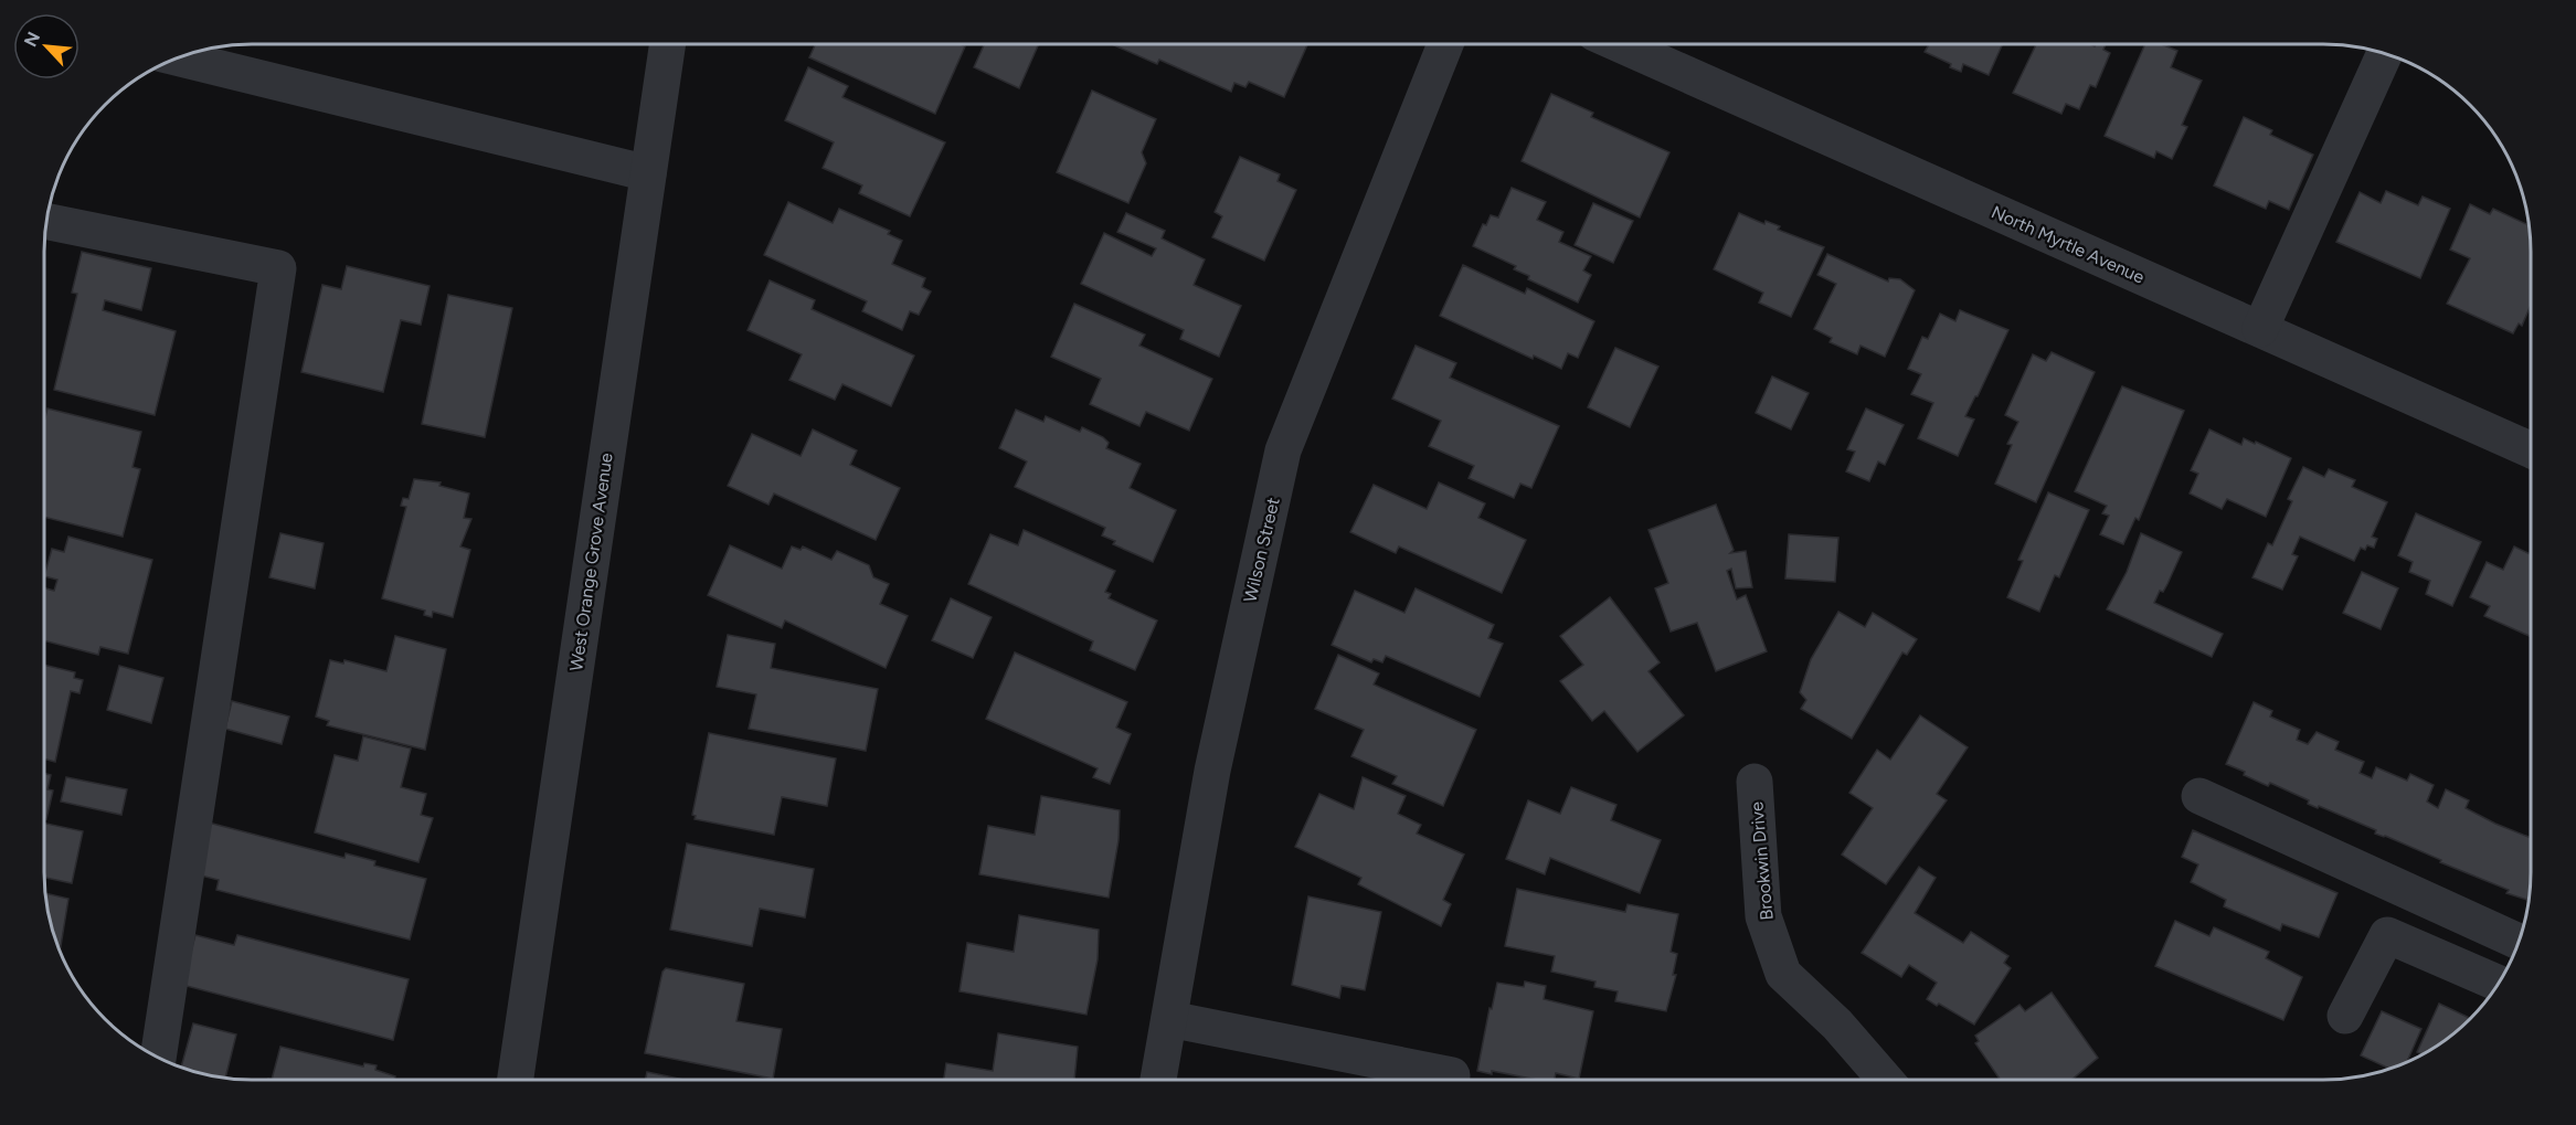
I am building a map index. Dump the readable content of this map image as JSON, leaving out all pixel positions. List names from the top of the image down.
{
  "streets": {
    "street": [
      "North Myrtle Avenue",
      "Wilson Street",
      "West Orange Grove Avenue",
      "Brookwin Drive"
    ]
  },
  "north": "top left"
}
